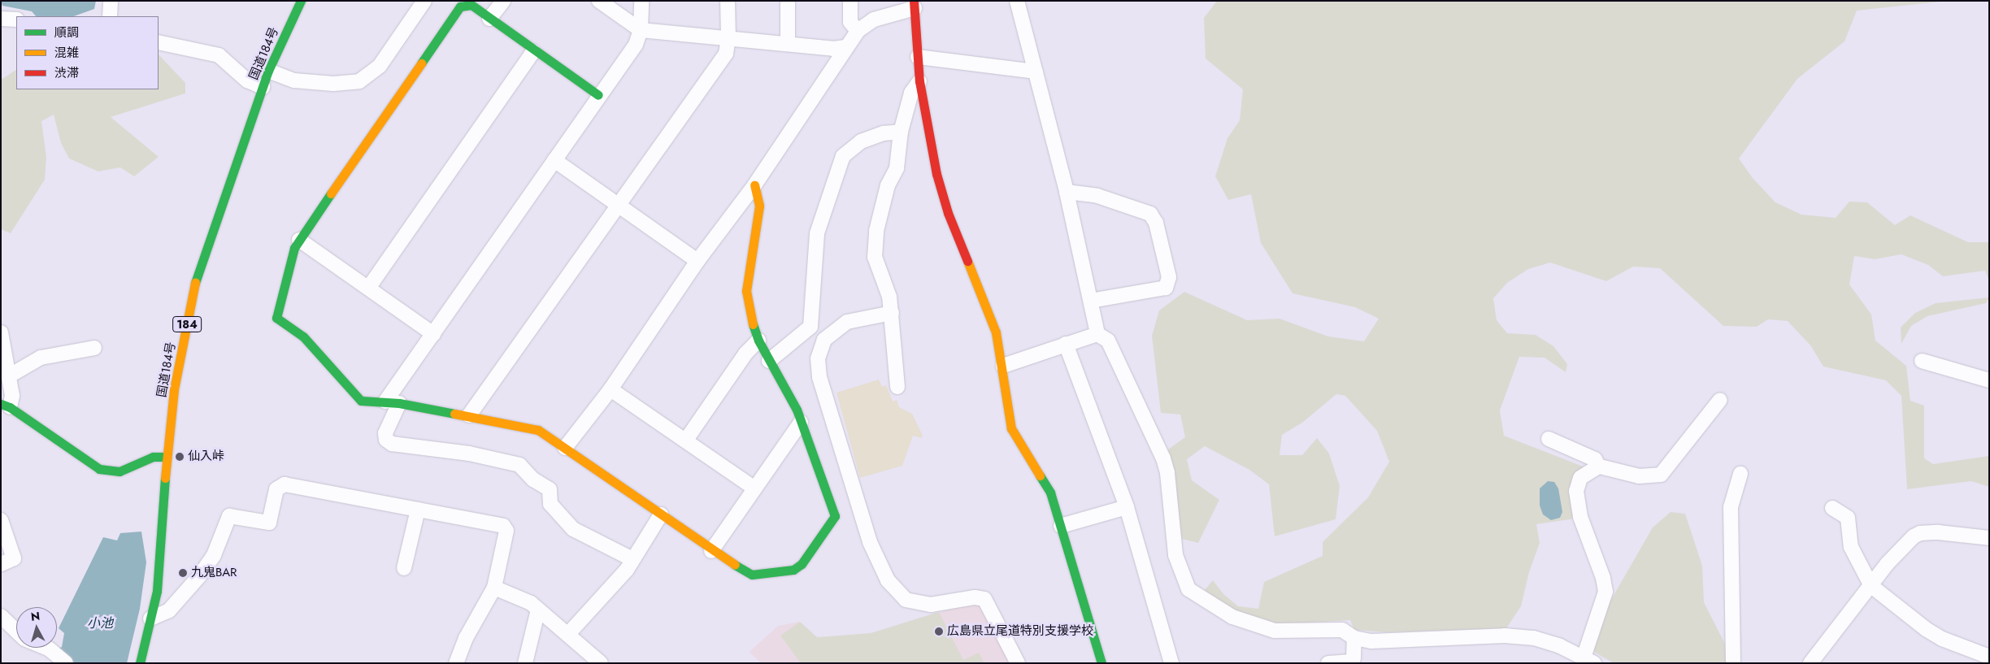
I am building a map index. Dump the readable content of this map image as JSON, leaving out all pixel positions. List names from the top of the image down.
{
  "streets": {
    "main road": ["国道184号", "184"]
  },
  "water": ["小池"],
  "places": ["仙入峠", "九鬼BAR", "広島県立尾道特別支援学校"],
  "legend": ["順調", "混雑", "渋滞"],
  "north": "top"
}
